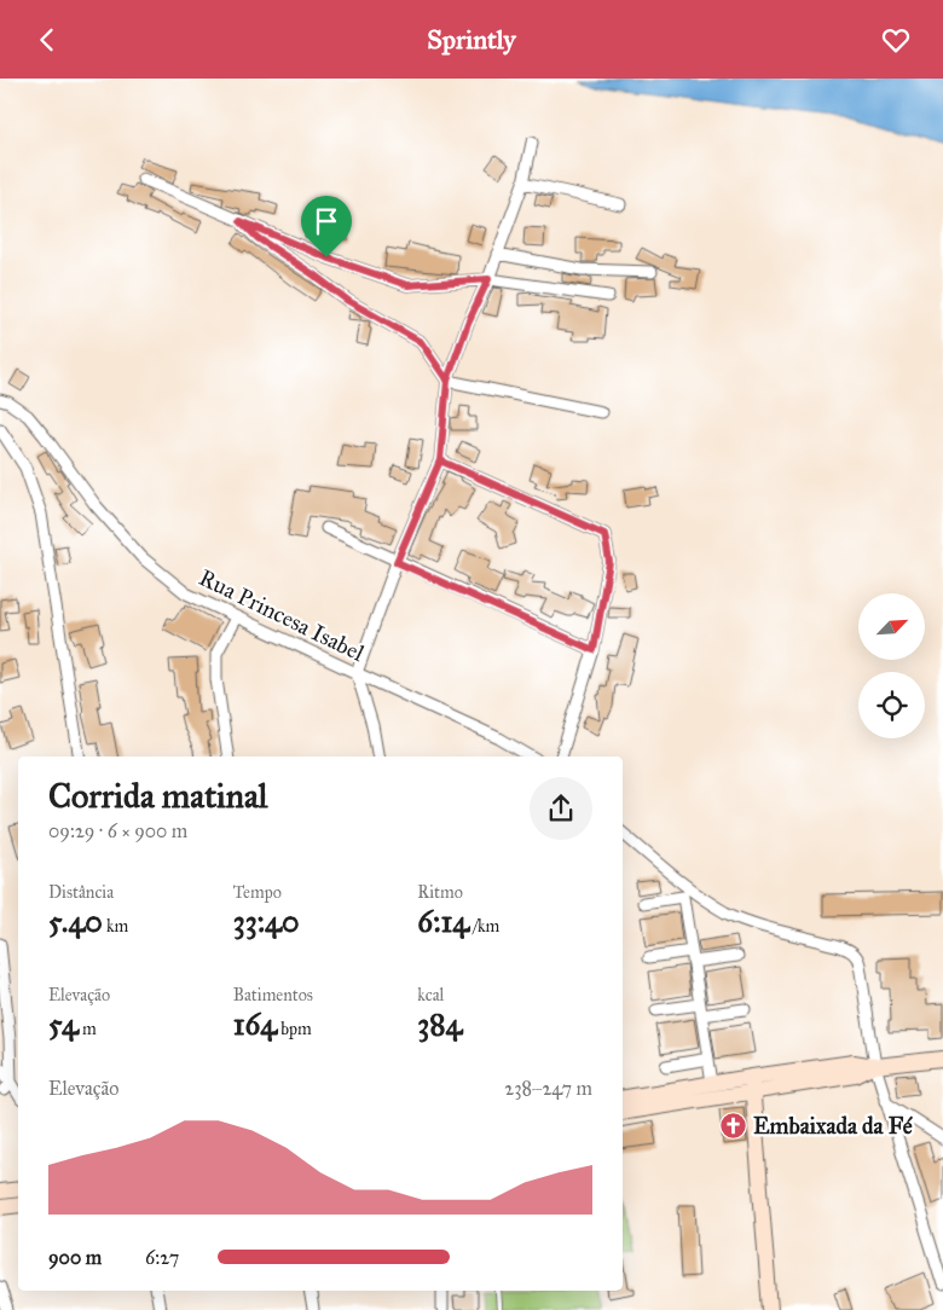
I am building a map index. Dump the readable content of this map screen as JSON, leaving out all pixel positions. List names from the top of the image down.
{
  "streets": {
    "street": ["Rua Princesa Isabel"]
  },
  "places": {
    "church": ["Embaixada da Fé"]
  },
  "north": "top right",
  "page": {
    "header": "Sprintly",
    "heading": ["Corrida matinal", "09:29 · 6 × 900 m"],
    "stats": [
      ["Distância", "5.40 km"],
      ["Tempo", "33:40"],
      ["Ritmo", "6:14 /km"],
      ["Elevação", "54 m"],
      ["Batimentos", "164 bpm"],
      ["kcal", "384"]
    ],
    "chart": ["Elevação", "238–247 m"],
    "list": [
      {
        "name": "900 m",
        "note": "6:27"
      }
    ]
  }
}
